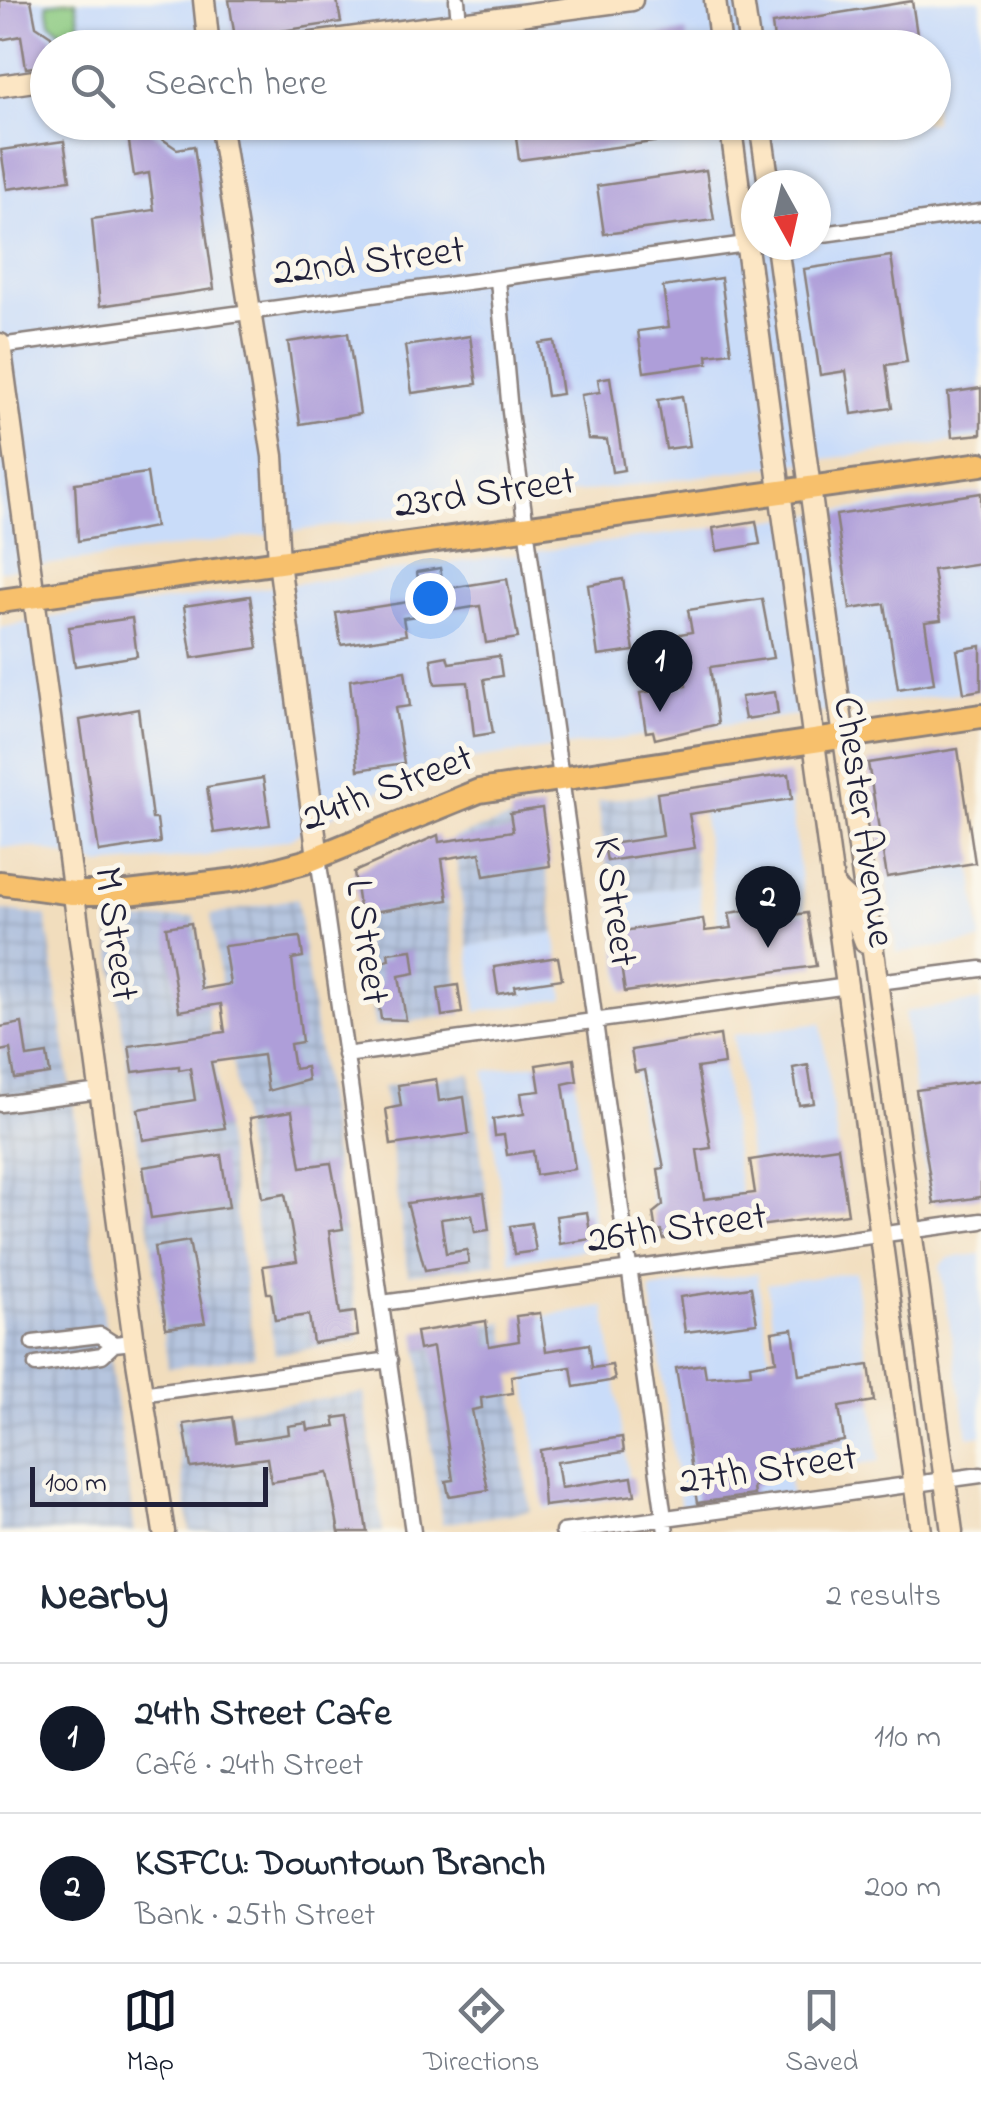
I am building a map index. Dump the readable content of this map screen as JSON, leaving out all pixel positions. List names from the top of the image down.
{
  "streets": {
    "main road": [
      "23rd Street",
      "24th Street",
      "Chester Avenue",
      "M Street",
      "L Street"
    ],
    "street": [
      "22nd Street",
      "K Street",
      "26th Street",
      "27th Street"
    ]
  },
  "crossings": [
    ["22nd Street", "K Street"],
    ["22nd Street", "M Street"],
    ["22nd Street", "L Street"],
    ["23rd Street", "Chester Avenue"],
    ["23rd Street", "K Street"],
    ["23rd Street", "M Street"],
    ["23rd Street", "L Street"],
    ["24th Street", "Chester Avenue"],
    ["24th Street", "K Street"],
    ["24th Street", "M Street"],
    ["24th Street", "L Street"],
    ["Chester Avenue", "26th Street"],
    ["Chester Avenue", "27th Street"],
    ["K Street", "26th Street"],
    ["K Street", "27th Street"],
    ["L Street", "26th Street"]
  ],
  "scale_bar": "100 m",
  "north": "bottom",
  "page": {
    "search": "Search here",
    "pins": ["1", "2"],
    "scale": "100 m",
    "heading": ["Nearby", "2 results"],
    "list": [
      {
        "mark": "1",
        "name": "24th Street Cafe",
        "note": "Café · 24th Street",
        "value": "110 m"
      },
      {
        "mark": "2",
        "name": "KSFCU: Downtown Branch",
        "note": "Bank · 25th Street",
        "value": "200 m"
      }
    ],
    "nav": ["Map", "Directions", "Saved"]
  }
}
